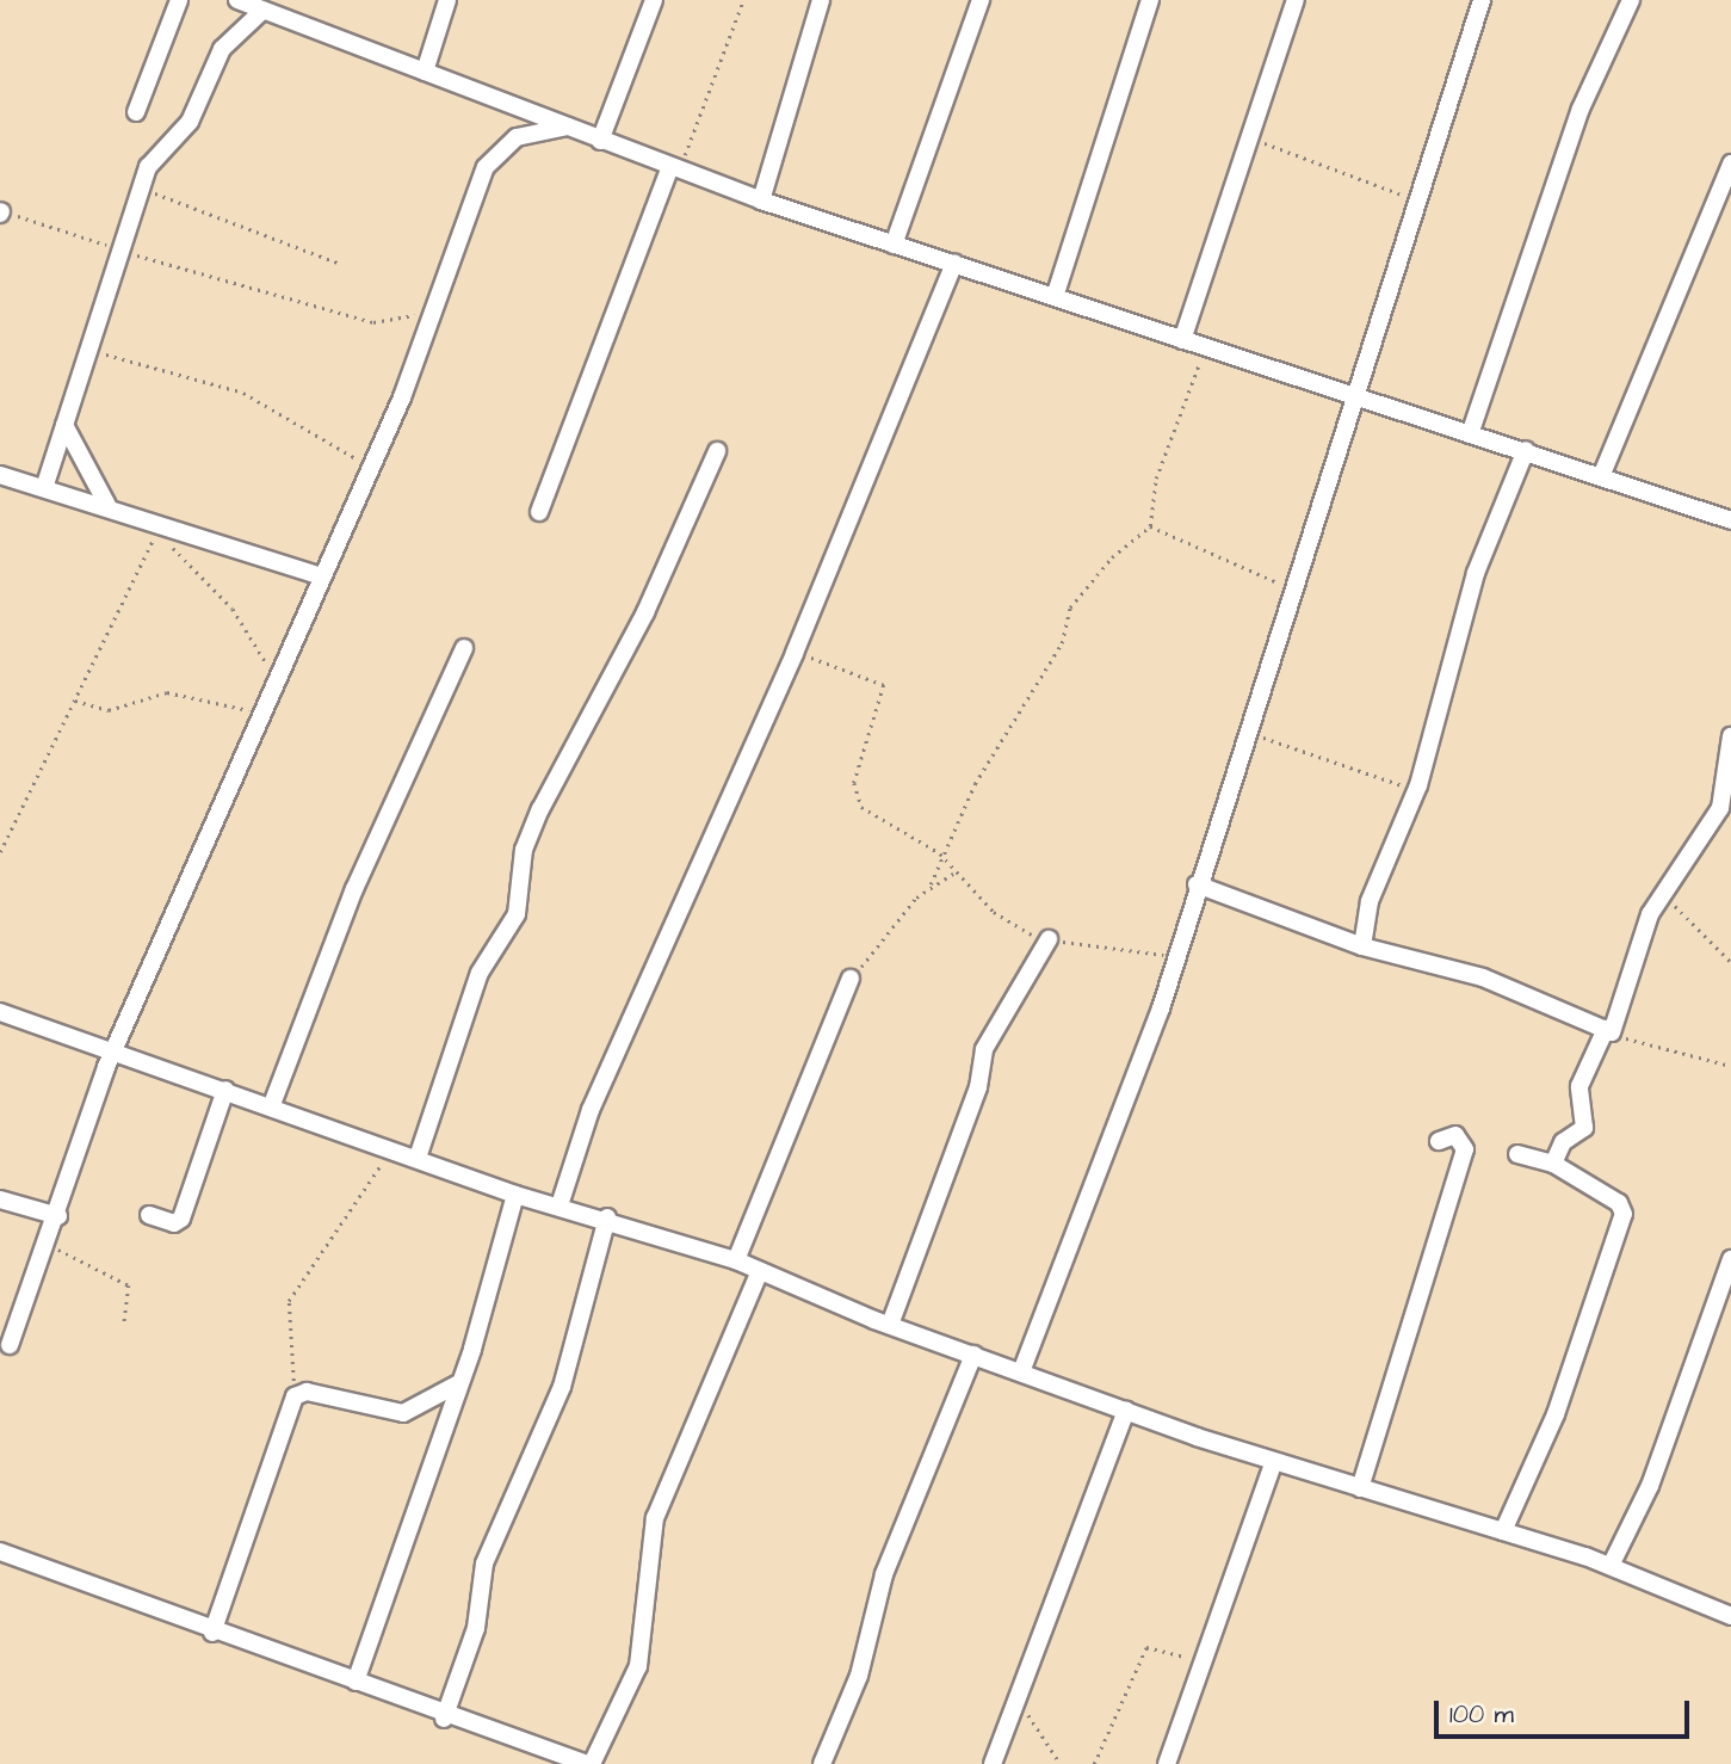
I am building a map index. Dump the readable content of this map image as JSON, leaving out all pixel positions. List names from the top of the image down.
{
  "scale_bar": "100 m"
}
